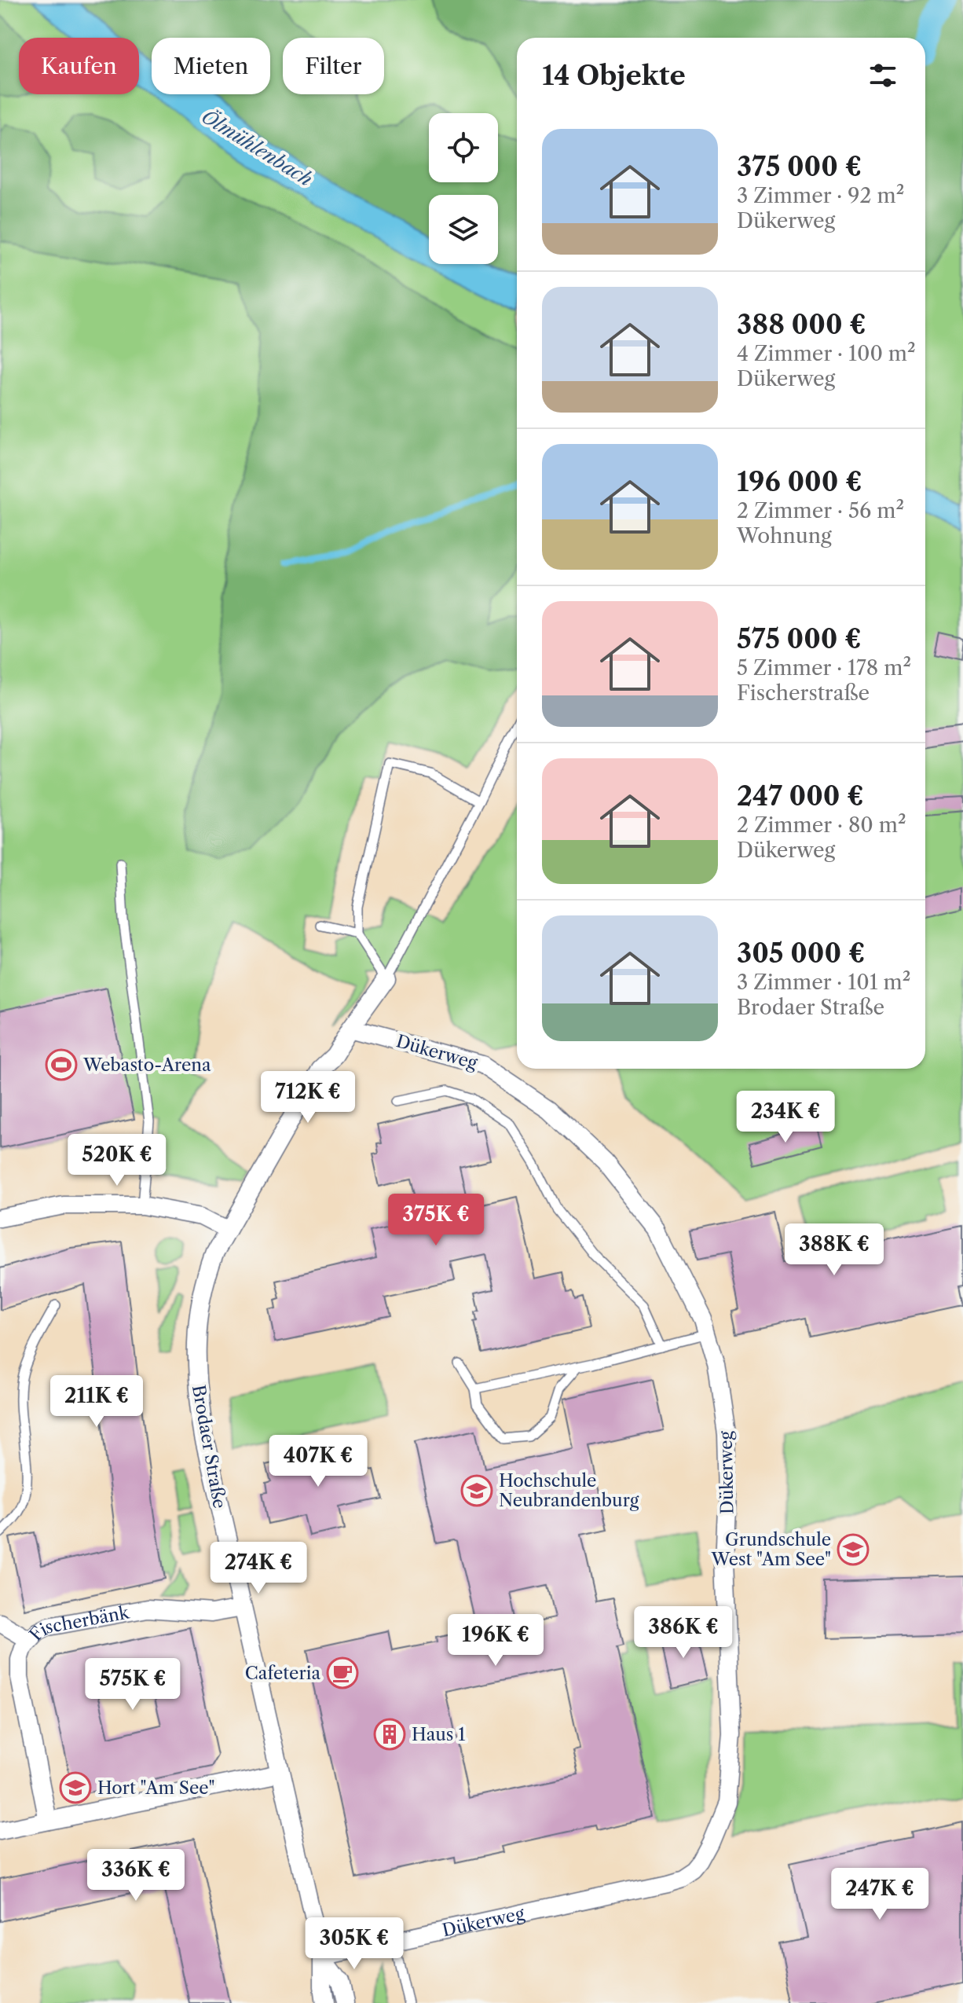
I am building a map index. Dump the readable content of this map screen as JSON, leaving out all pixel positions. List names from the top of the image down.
{
  "streets": {
    "street": ["Dükerweg", "Brodaer Straße", "Fischerbänk"]
  },
  "crossings": [
    ["Dükerweg", "Brodaer Straße"],
    ["Brodaer Straße", "Fischerbänk"]
  ],
  "water": ["Ölmühlenbach"],
  "places": {
    "sports": ["Webasto-Arena"],
    "school or university": ["Hochschule Neubrandenburg", "Grundschule West \"Am See\"", "Hort \"Am See\""],
    "cafe": ["Cafeteria"],
    "building": ["Haus 1"]
  },
  "page": {
    "chip": ["Kaufen", "Mieten", "Filter"],
    "heading": "14 Objekte",
    "list": [
      {
        "name": "375 000 €",
        "note": "3 Zimmer · 92 m² · Dükerweg"
      },
      {
        "name": "388 000 €",
        "note": "4 Zimmer · 100 m² · Dükerweg"
      },
      {
        "name": "196 000 €",
        "note": "2 Zimmer · 56 m² · Wohnung"
      },
      {
        "name": "575 000 €",
        "note": "5 Zimmer · 178 m² · Fischerstraße"
      },
      {
        "name": "247 000 €",
        "note": "2 Zimmer · 80 m² · Dükerweg"
      },
      {
        "name": "305 000 €",
        "note": "3 Zimmer · 101 m² · Brodaer Straße"
      }
    ],
    "price": [
      "712K €",
      "234K €",
      "520K €",
      "375K €",
      "388K €",
      "211K €",
      "407K €",
      "274K €",
      "386K €",
      "196K €",
      "575K €",
      "336K €",
      "247K €",
      "305K €"
    ]
  }
}
